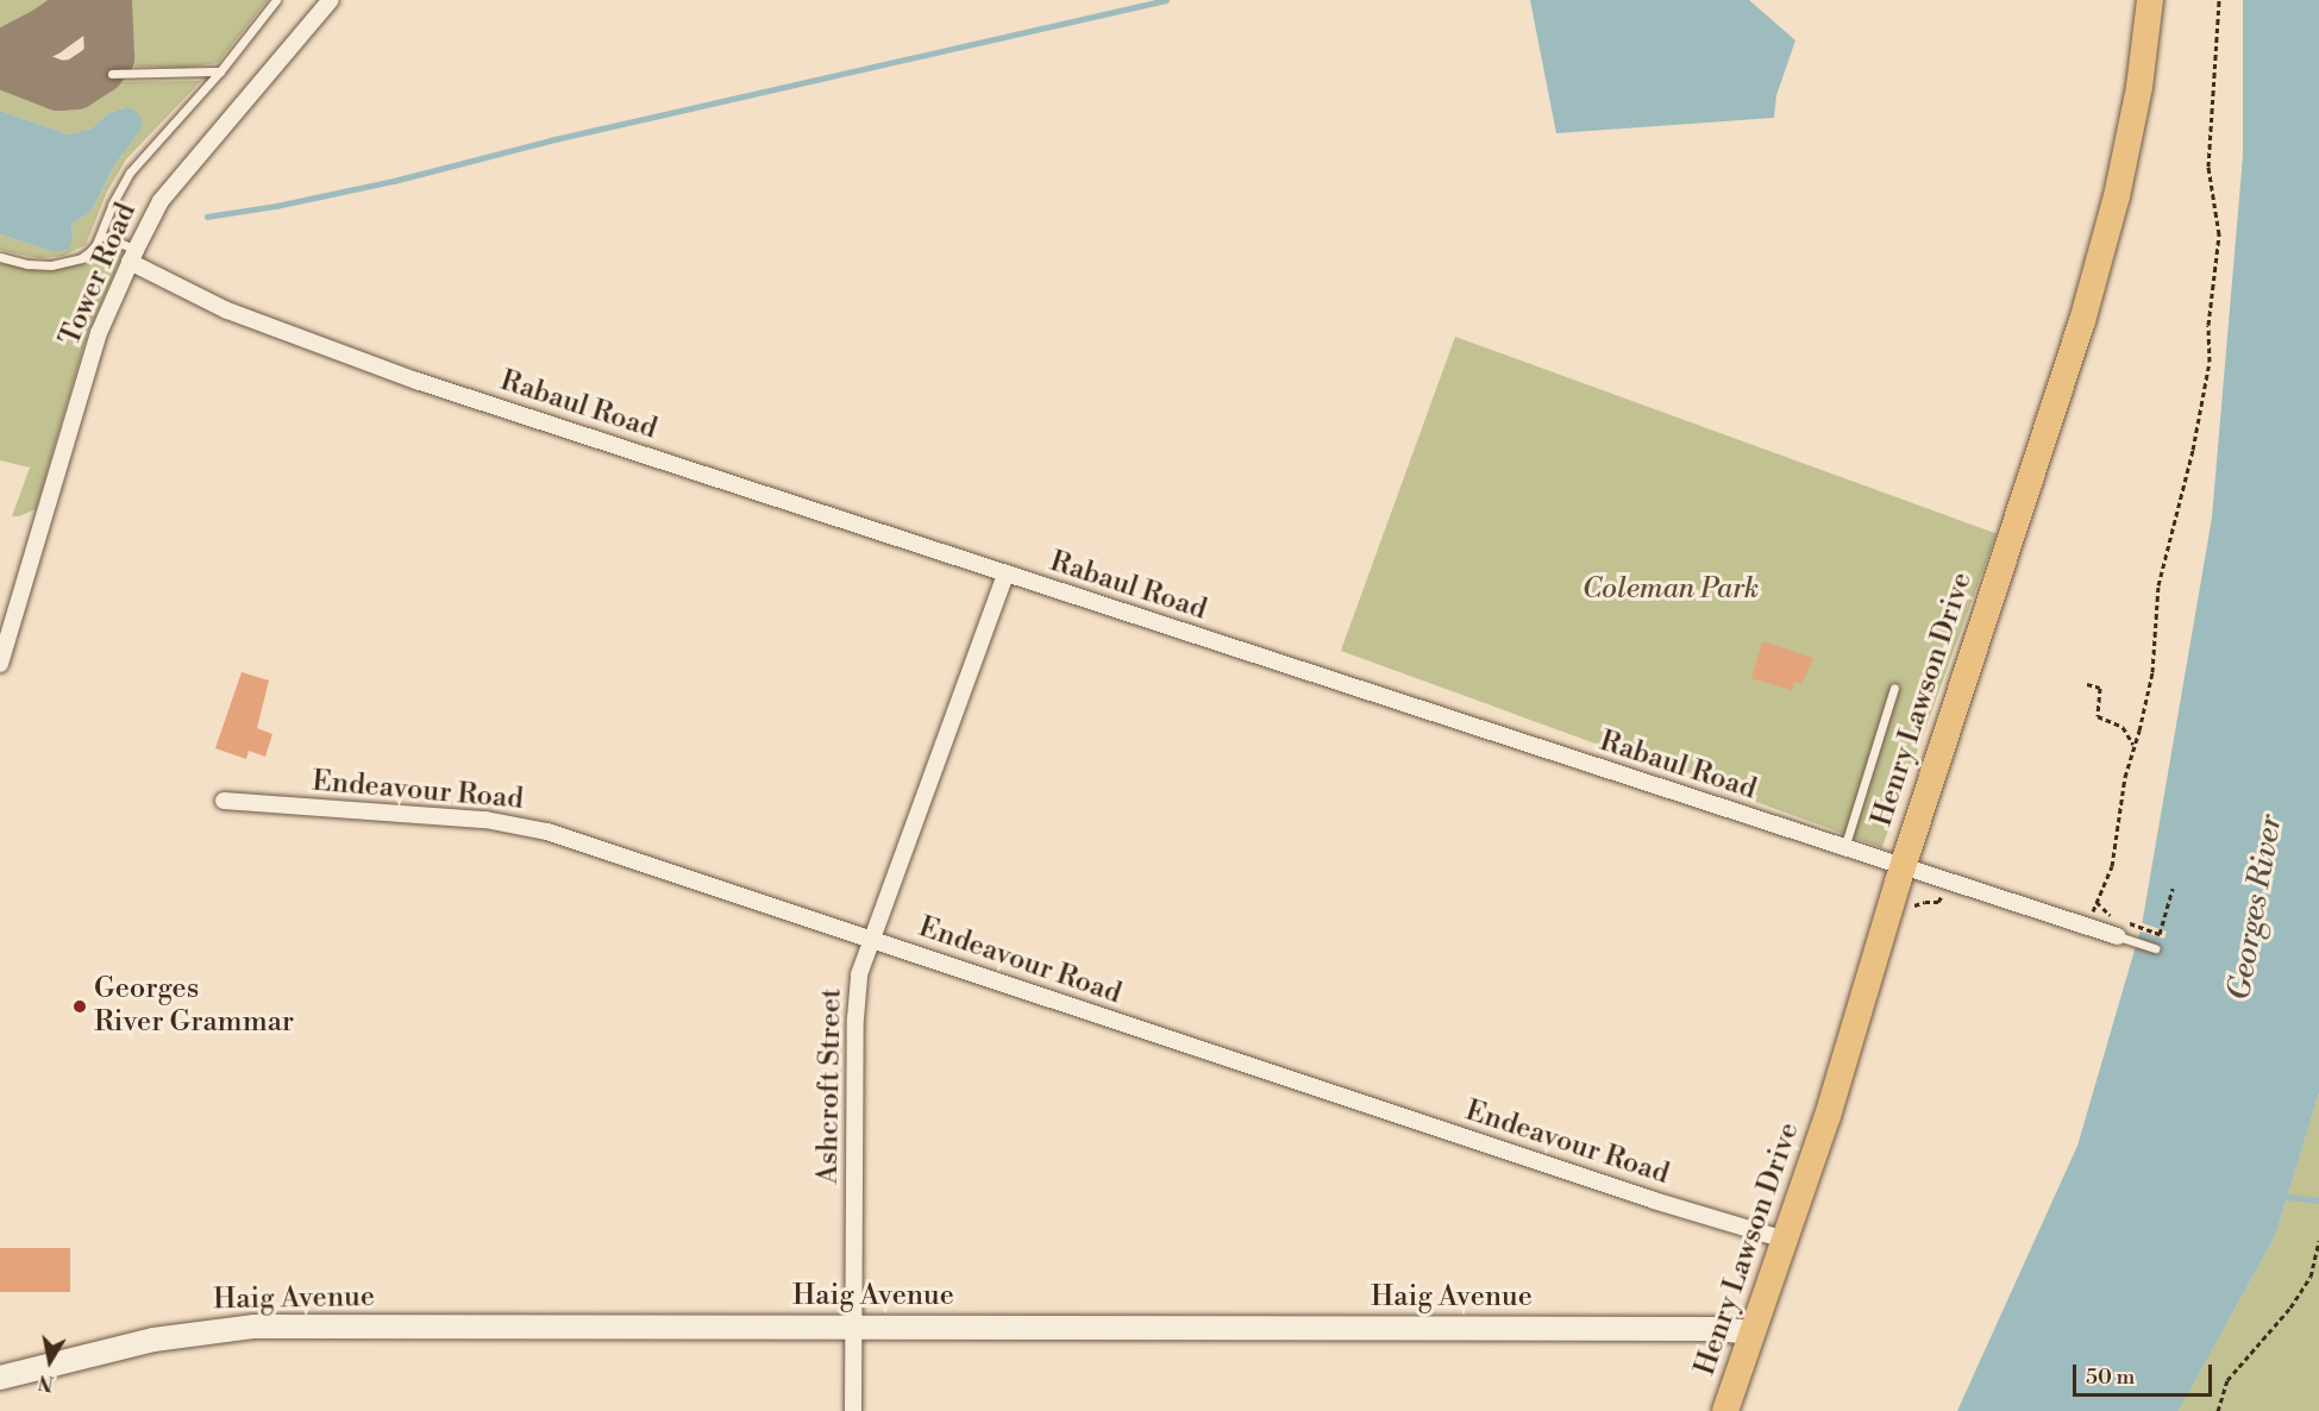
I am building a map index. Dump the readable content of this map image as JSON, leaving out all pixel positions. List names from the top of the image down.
{
  "streets": {
    "main road": ["Henry Lawson Drive", "Haig Avenue"],
    "street": [
      "Tower Road",
      "Rabaul Road",
      "Endeavour Road",
      "Ashcroft Street"
    ]
  },
  "crossings": [
    ["Tower Road", "Rabaul Road"],
    ["Rabaul Road", "Henry Lawson Drive"],
    ["Rabaul Road", "Ashcroft Street"],
    ["Henry Lawson Drive", "Endeavour Road"],
    ["Henry Lawson Drive", "Haig Avenue"],
    ["Endeavour Road", "Ashcroft Street"],
    ["Ashcroft Street", "Haig Avenue"]
  ],
  "water": ["Georges River"],
  "parks": ["Coleman Park"],
  "places": ["Georges River Grammar"],
  "scale_bar": "50 m",
  "north": "bottom"
}
